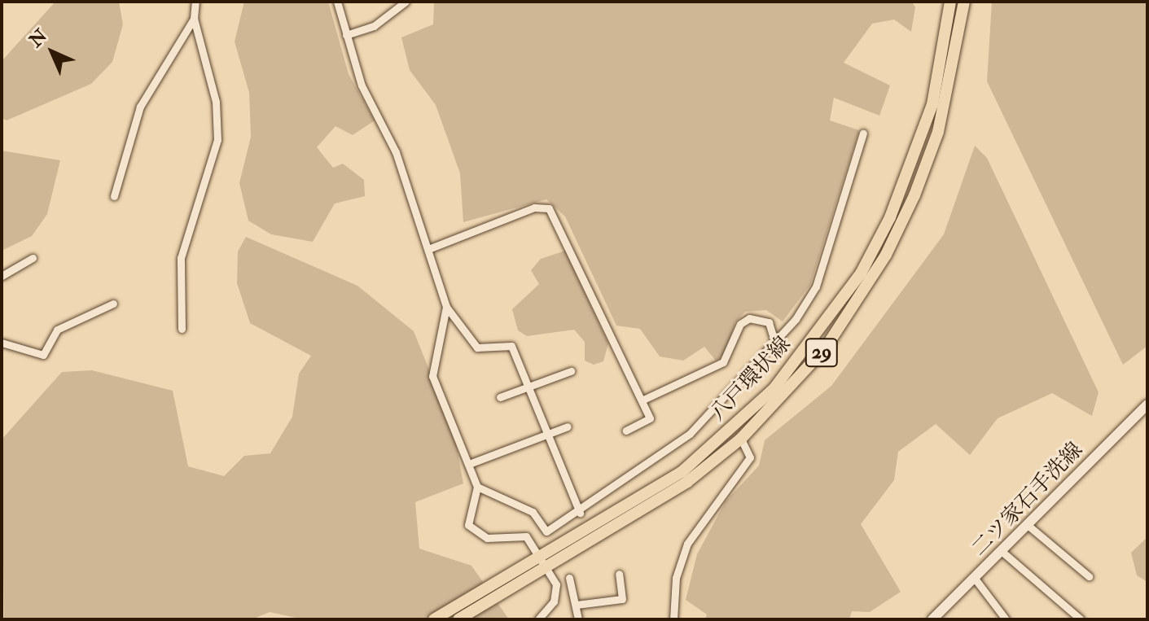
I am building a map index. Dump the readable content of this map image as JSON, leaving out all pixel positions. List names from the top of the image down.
{
  "streets": {
    "main road": ["29", "八戸環状線"],
    "street": ["二ツ家石手洗線"]
  },
  "north": "top left"
}
